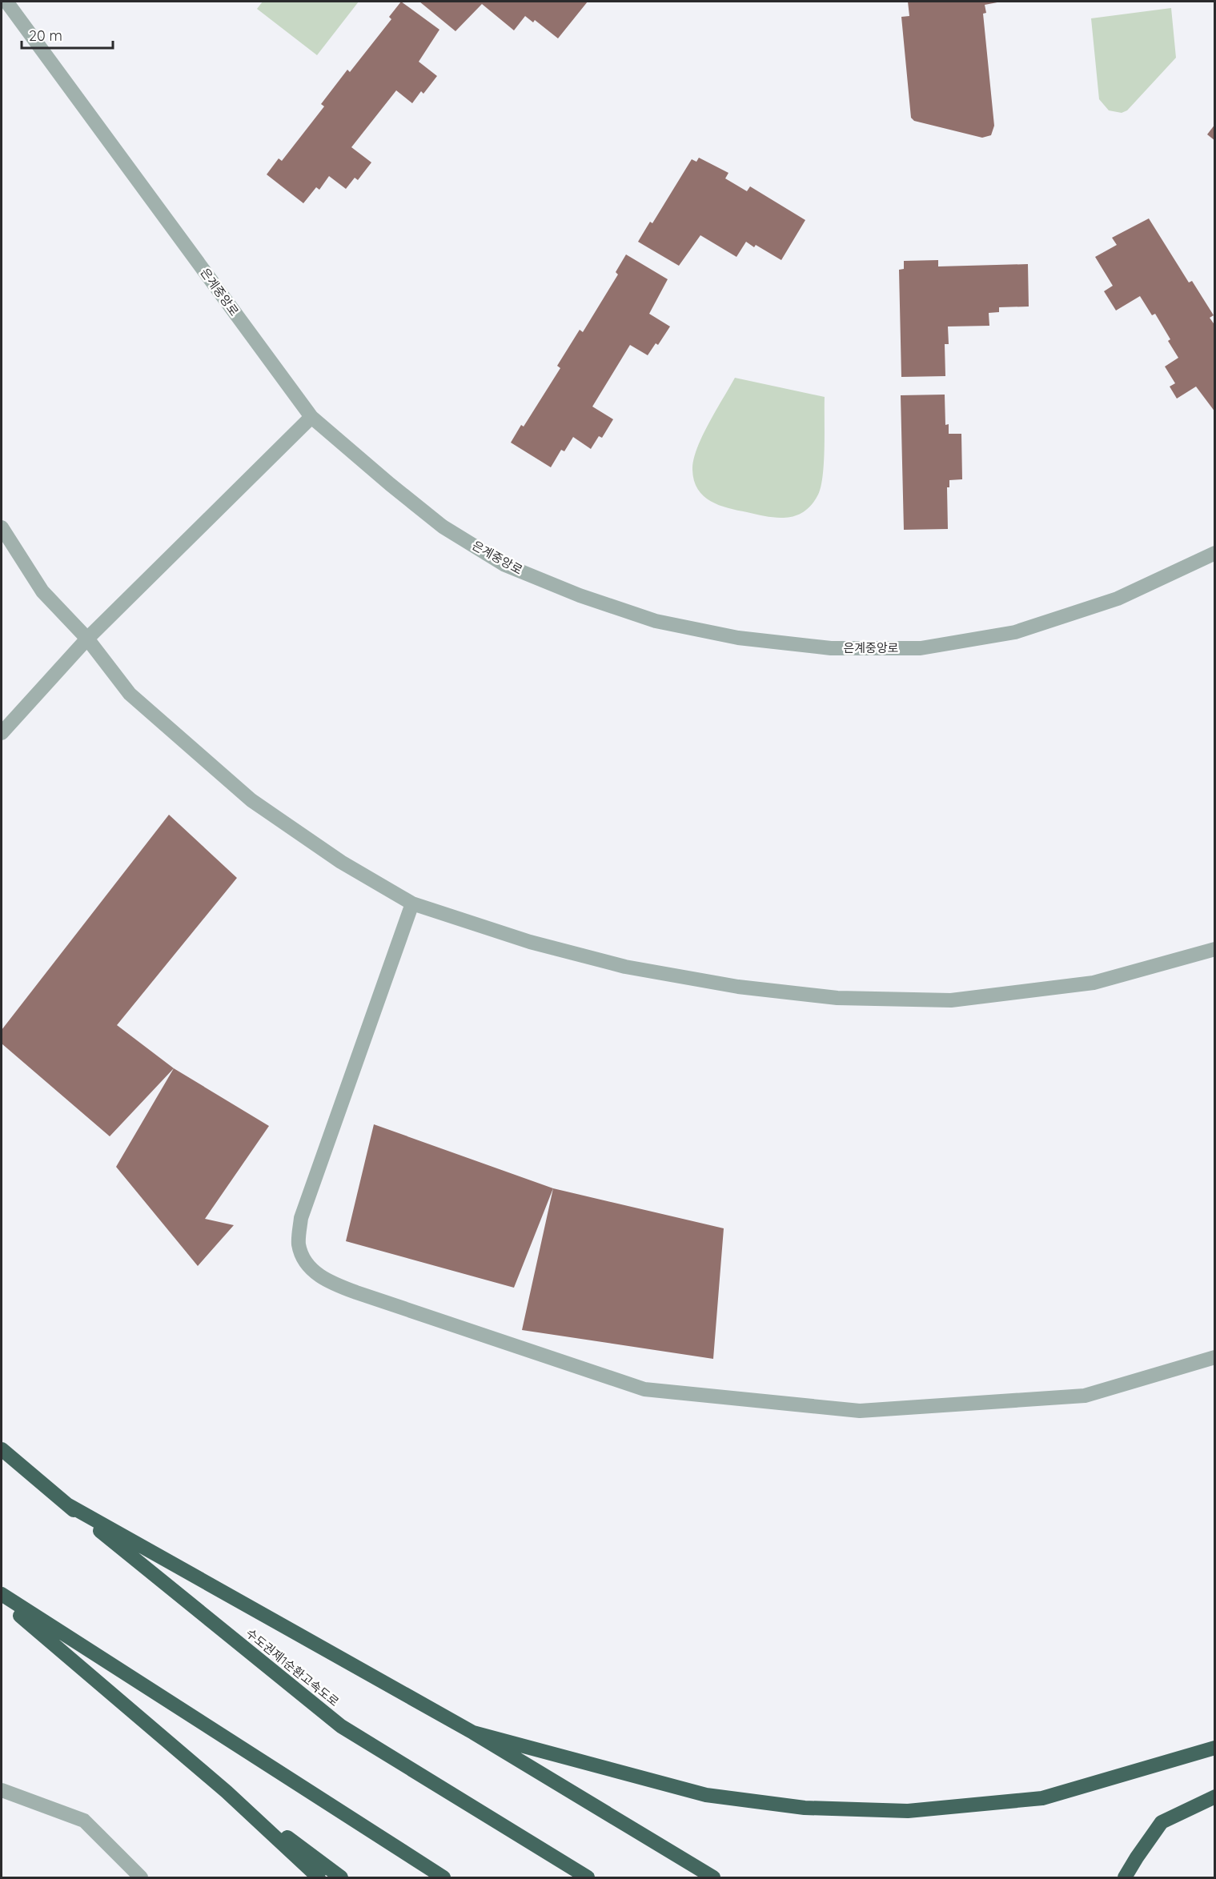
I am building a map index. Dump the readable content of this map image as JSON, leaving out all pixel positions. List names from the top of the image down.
{
  "streets": {
    "highway": ["수도권제1순환고속도로"],
    "street": ["은계중앙로"]
  },
  "scale_bar": "20 m"
}
